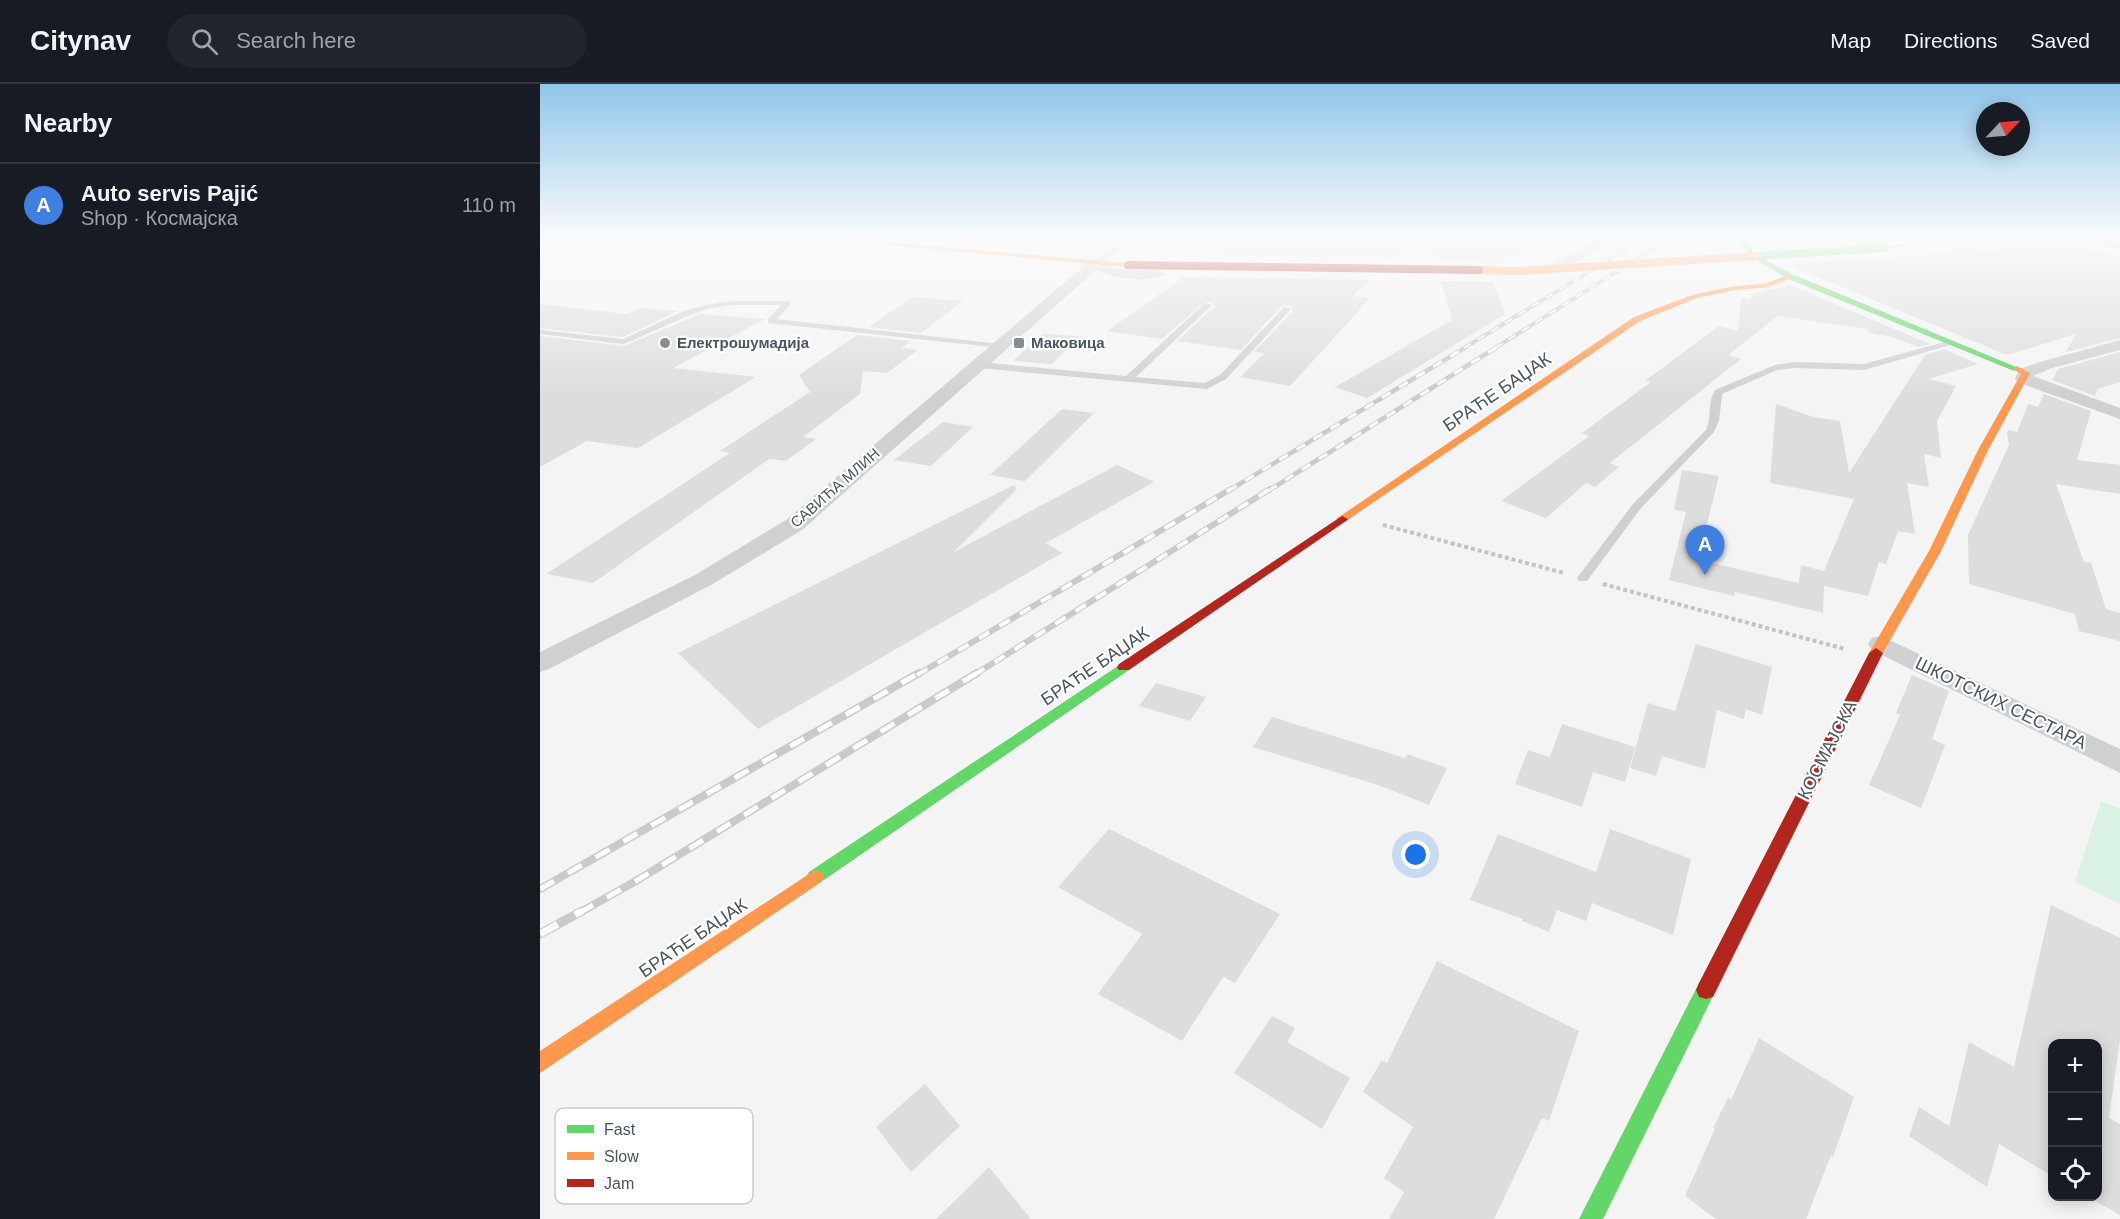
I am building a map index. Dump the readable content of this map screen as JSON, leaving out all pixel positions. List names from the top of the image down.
{
  "streets": {
    "main road": ["БРАЋЕ БАЏАК", "КОСМАЈСКА"],
    "street": ["САВИЋА МЛИН", "ШКОТСКИХ СЕСТАРА"]
  },
  "crossings": [
    ["ШКОТСКИХ СЕСТАРА", "КОСМАЈСКА"]
  ],
  "places": {
    "other": ["Електрошумадија"],
    "transit": ["Маковица"]
  },
  "legend": ["Fast", "Slow", "Jam"],
  "north": "top right",
  "page": {
    "header": "Citynav",
    "search": "Search here",
    "nav": ["Map", "Directions", "Saved"],
    "heading": "Nearby",
    "list": [
      {
        "mark": "A",
        "name": "Auto servis Pajić",
        "note": "Shop · Космајска",
        "value": "110 m"
      }
    ],
    "pins": "A",
    "map_buttons": ["+", "−"]
  }
}
